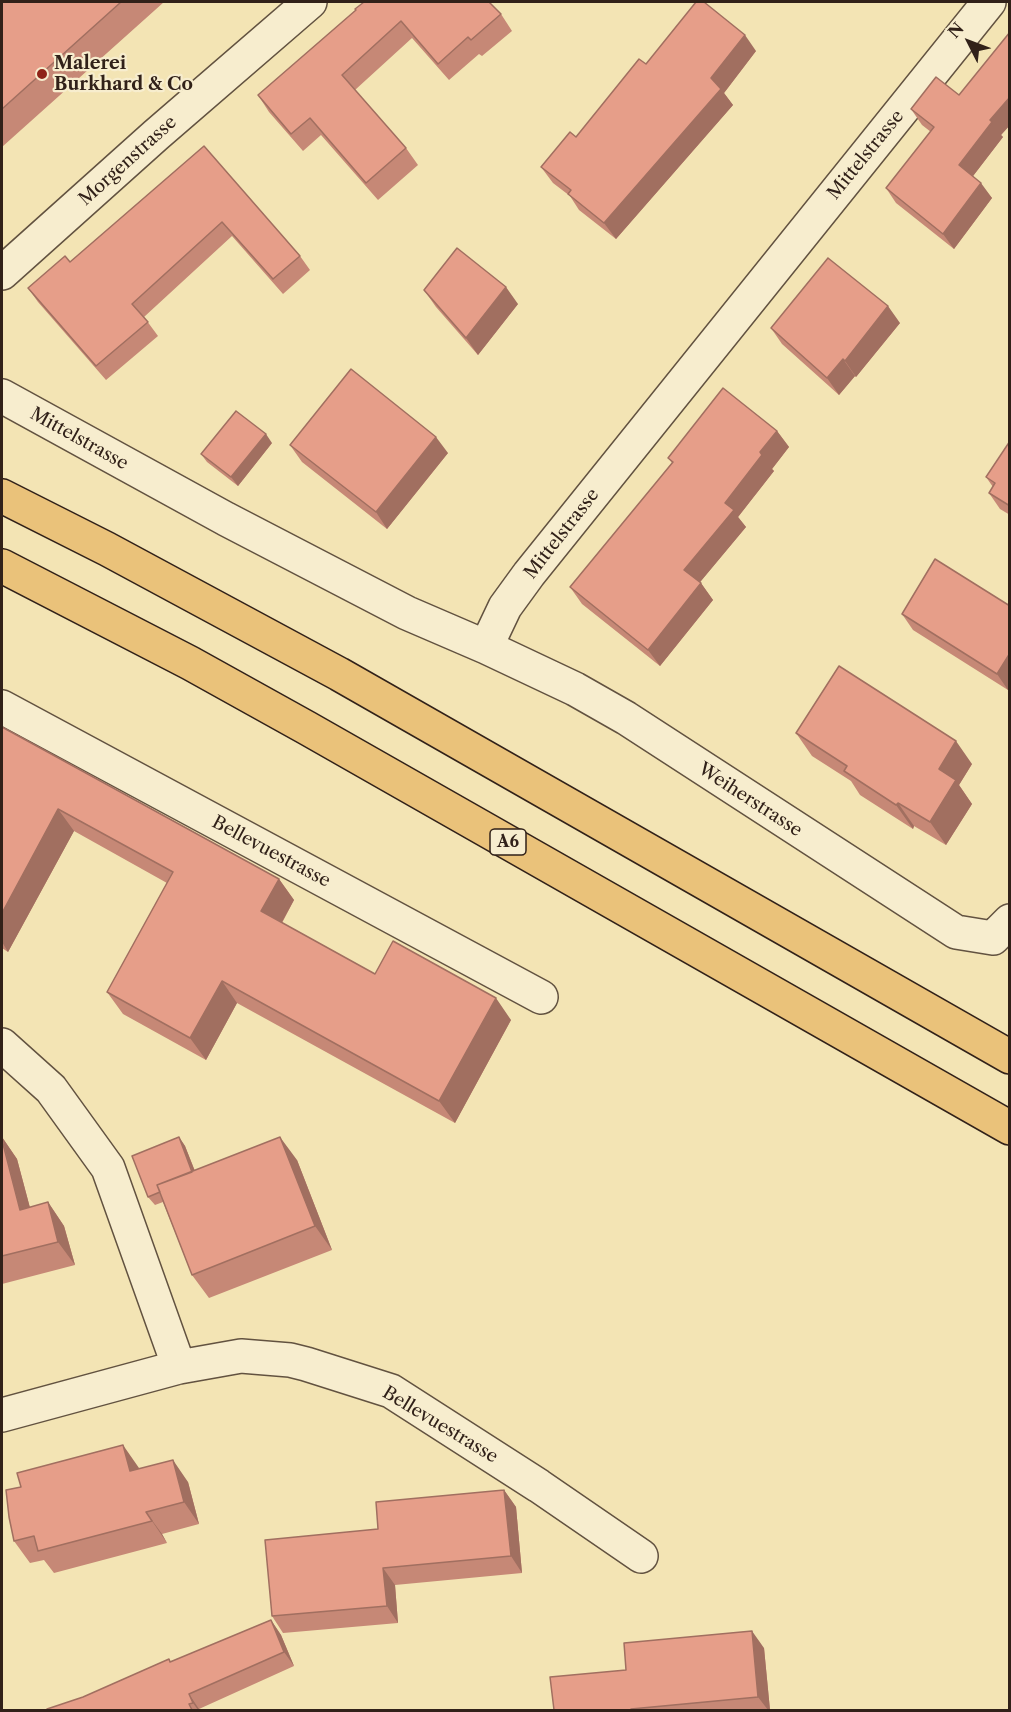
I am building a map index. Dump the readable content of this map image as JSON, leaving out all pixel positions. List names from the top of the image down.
{
  "streets": {
    "highway": ["A6"],
    "street": [
      "Mittelstrasse",
      "Morgenstrasse",
      "Weiherstrasse",
      "Bellevuestrasse"
    ]
  },
  "crossings": [
    ["Mittelstrasse", "Weiherstrasse"]
  ],
  "places": ["Malerei Burkhard & Co"],
  "north": "top left"
}
